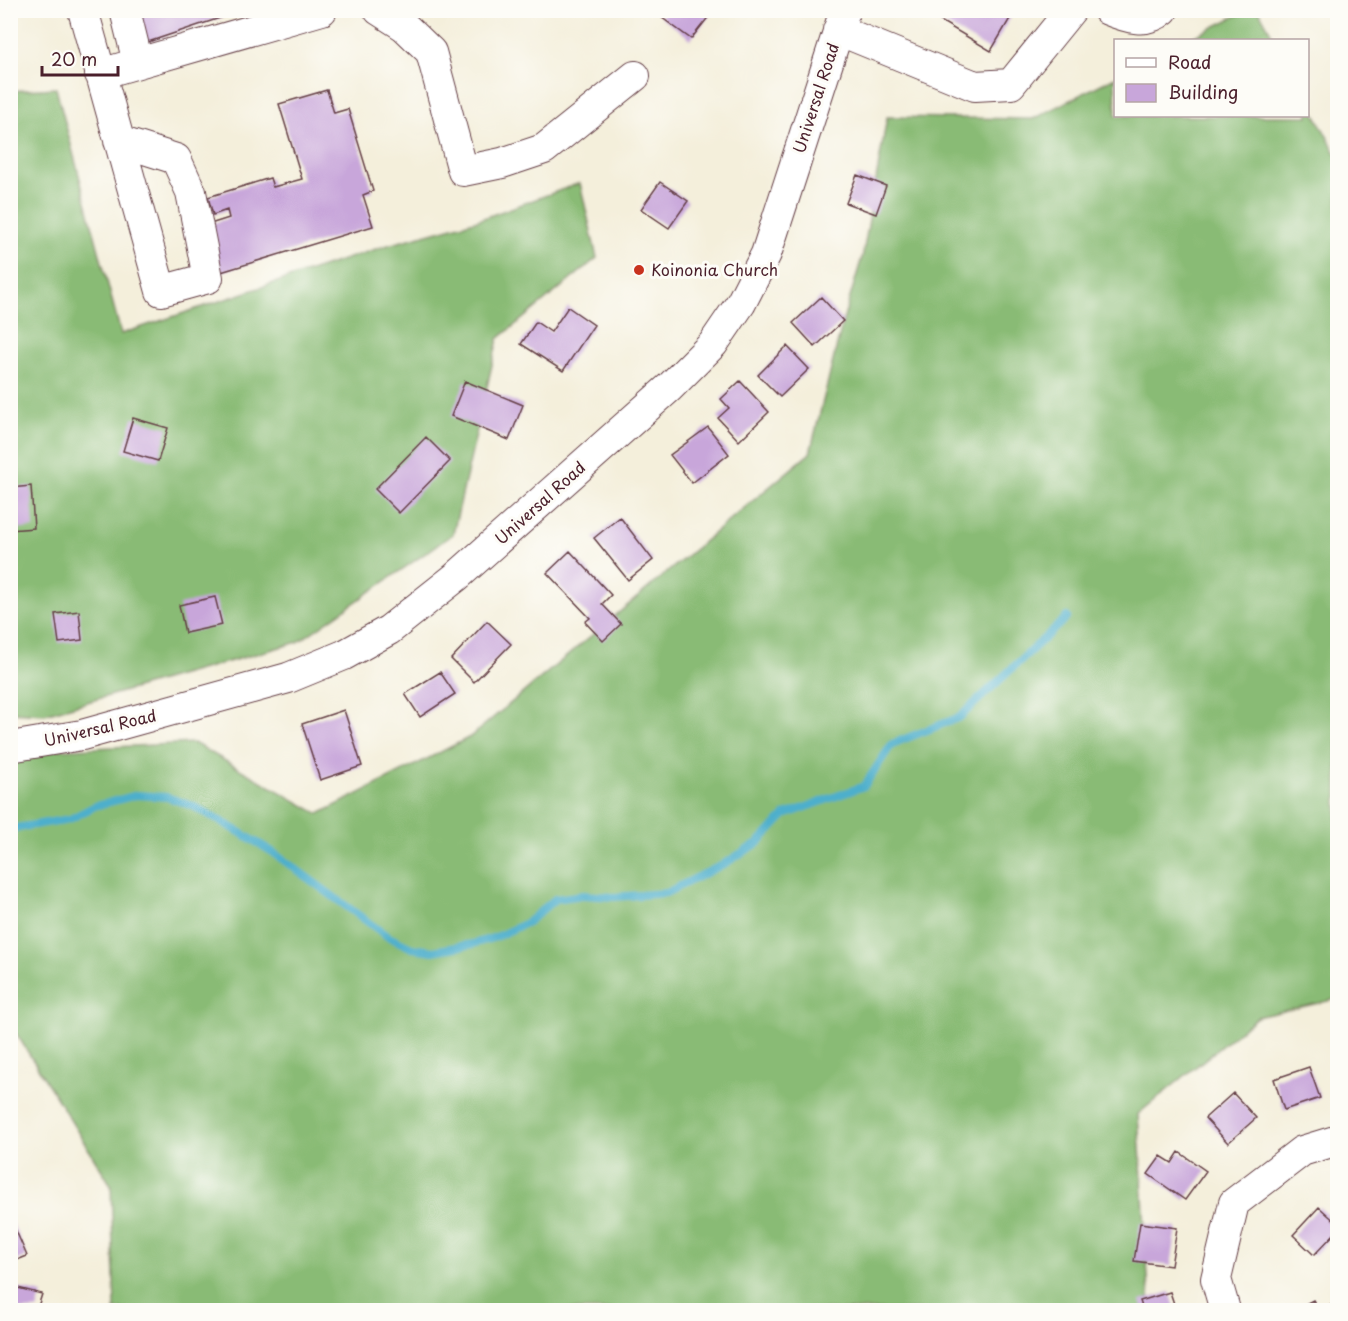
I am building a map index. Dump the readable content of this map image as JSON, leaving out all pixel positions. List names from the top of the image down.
{
  "streets": {
    "street": ["Universal Road"]
  },
  "places": ["Koinonia Church"],
  "legend": ["Road", "Building"],
  "scale_bar": "20 m"
}
